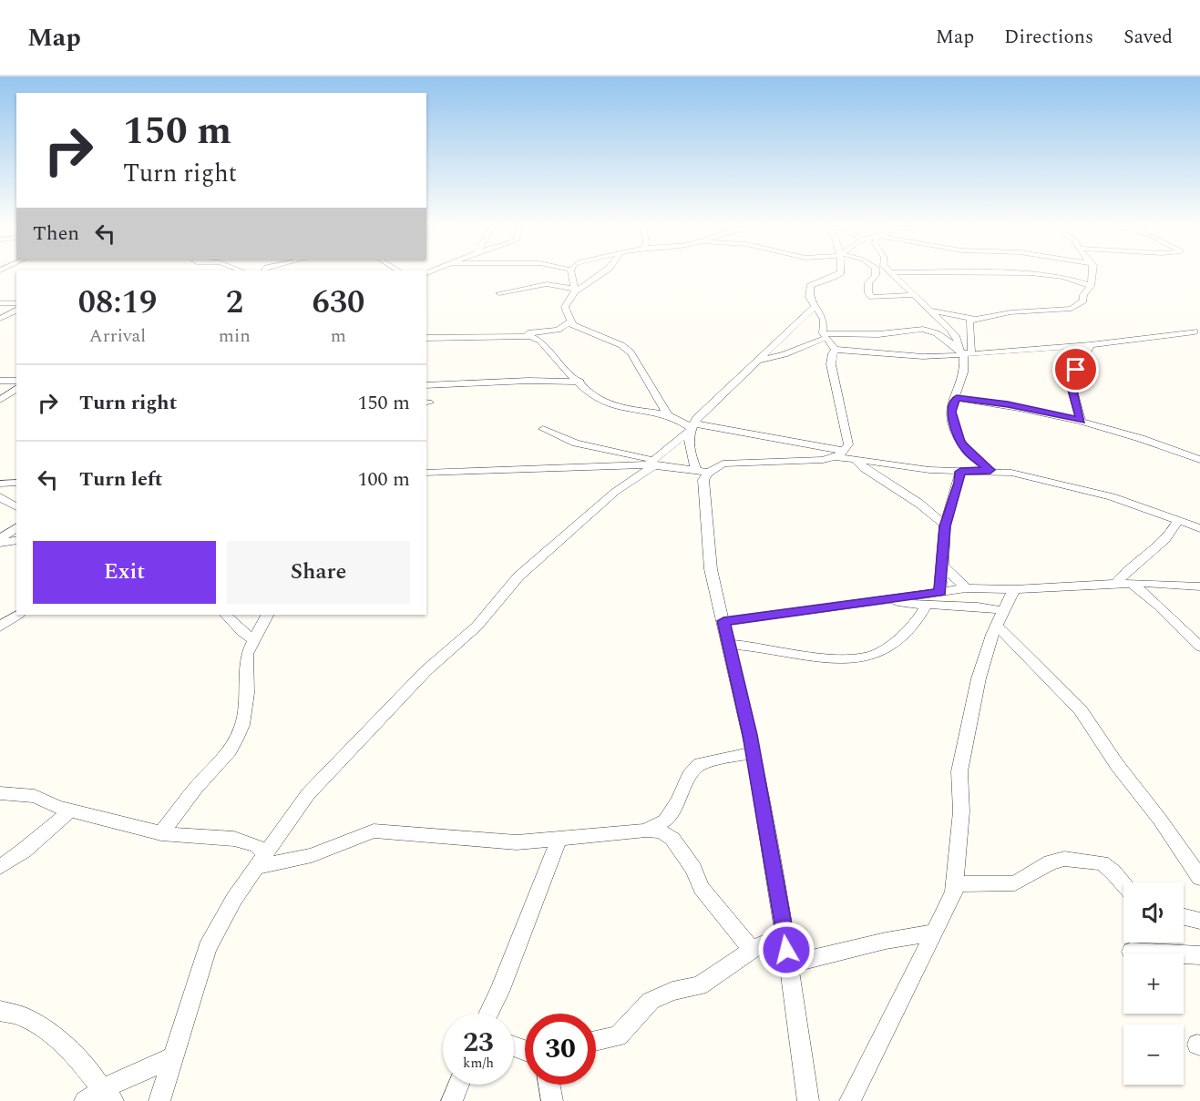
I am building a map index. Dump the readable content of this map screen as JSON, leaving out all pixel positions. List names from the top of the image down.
{
  "page": {
    "header": "Map",
    "nav": ["Map", "Directions", "Saved"],
    "turn": ["150 m", "Turn right"],
    "then": "Then",
    "eta": [
      "08:19",
      "Arrival",
      "2",
      "min",
      "630",
      "m"
    ],
    "list": [
      {
        "name": "Turn right",
        "value": "150 m"
      },
      {
        "name": "Turn left",
        "value": "100 m"
      }
    ],
    "buttons": ["Exit", "Share"],
    "map_buttons": ["+", "−"],
    "speed": "23 km/h",
    "limit": "30"
  }
}
